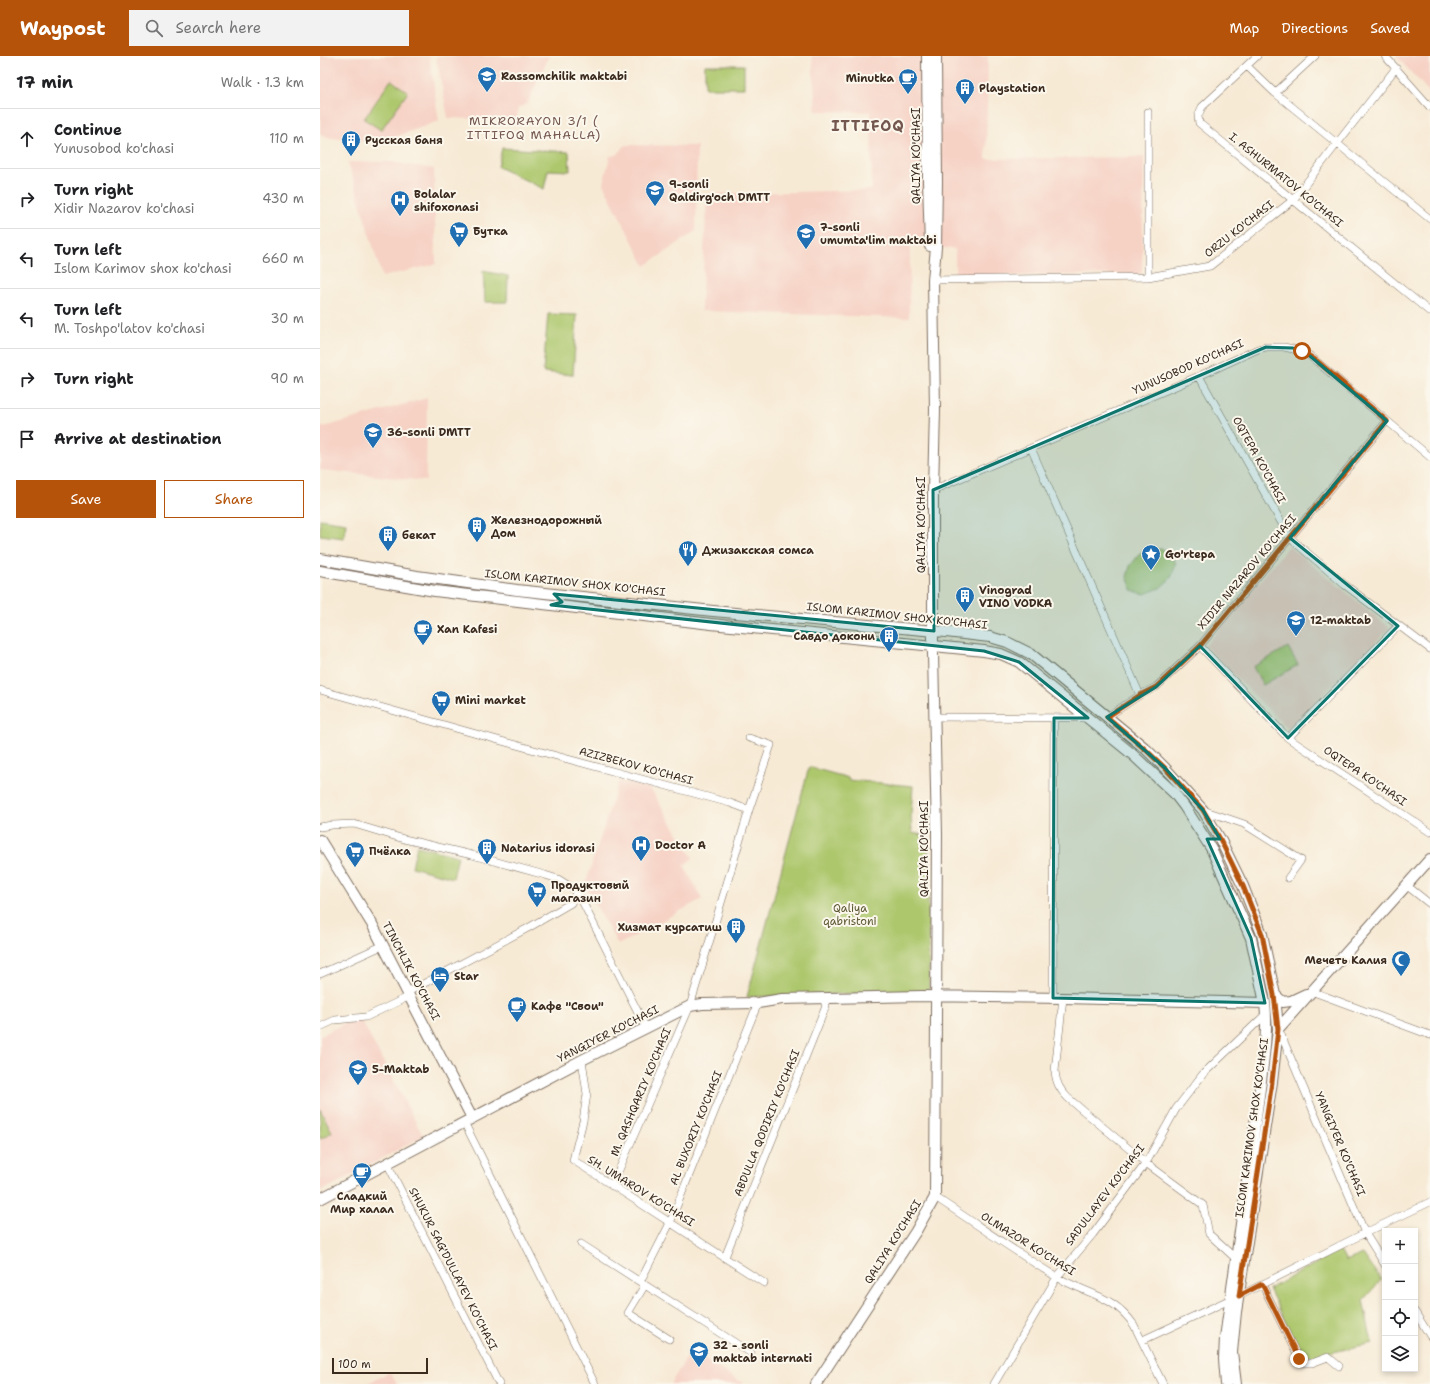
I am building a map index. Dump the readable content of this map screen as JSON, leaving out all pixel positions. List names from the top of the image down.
{
  "streets": {
    "main road": [
      "QALIYA KO'CHASI",
      "ISLOM KARIMOV SHOX KO'CHASI",
      "TINCHLIK KO'CHASI",
      "YANGIYER KO'CHASI"
    ],
    "street": [
      "I. ASHURMATOV KO'CHASI",
      "ORZU KO'CHASI",
      "YUNUSOBOD KO'CHASI",
      "OQTEPA KO'CHASI",
      "XIDIR NAZAROV KO'CHASI",
      "AZIZBEKOV KO'CHASI",
      "M. QASHQARIY KO'CHASI",
      "ABDULLA QODIRIY KO'CHASI",
      "AL BUXORIY KO'CHASI",
      "SH. UMAROV KO'CHASI",
      "SADULLAYEV KO'CHASI",
      "OLMAZOR KO'CHASI",
      "SHUKUR SAG'DULLAYEV KO'CHASI"
    ]
  },
  "crossings": [
    ["QALIYA KO'CHASI", "ORZU KO'CHASI"],
    ["QALIYA KO'CHASI", "YUNUSOBOD KO'CHASI"],
    ["QALIYA KO'CHASI", "ISLOM KARIMOV SHOX KO'CHASI"],
    ["QALIYA KO'CHASI", "YANGIYER KO'CHASI"],
    ["QALIYA KO'CHASI", "OLMAZOR KO'CHASI"],
    ["I. ASHURMATOV KO'CHASI", "ORZU KO'CHASI"],
    ["YUNUSOBOD KO'CHASI", "OQTEPA KO'CHASI"],
    ["YUNUSOBOD KO'CHASI", "XIDIR NAZAROV KO'CHASI"],
    ["OQTEPA KO'CHASI", "XIDIR NAZAROV KO'CHASI"],
    ["XIDIR NAZAROV KO'CHASI", "ISLOM KARIMOV SHOX KO'CHASI"],
    ["ISLOM KARIMOV SHOX KO'CHASI", "YANGIYER KO'CHASI"],
    ["ISLOM KARIMOV SHOX KO'CHASI", "SADULLAYEV KO'CHASI"],
    ["TINCHLIK KO'CHASI", "YANGIYER KO'CHASI"],
    ["YANGIYER KO'CHASI", "M. QASHQARIY KO'CHASI"],
    ["YANGIYER KO'CHASI", "ABDULLA QODIRIY KO'CHASI"],
    ["YANGIYER KO'CHASI", "AL BUXORIY KO'CHASI"],
    ["YANGIYER KO'CHASI", "SH. UMAROV KO'CHASI"],
    ["YANGIYER KO'CHASI", "SHUKUR SAG'DULLAYEV KO'CHASI"],
    ["M. QASHQARIY KO'CHASI", "SH. UMAROV KO'CHASI"],
    ["ABDULLA QODIRIY KO'CHASI", "SH. UMAROV KO'CHASI"],
    ["AL BUXORIY KO'CHASI", "SH. UMAROV KO'CHASI"],
    ["SADULLAYEV KO'CHASI", "OLMAZOR KO'CHASI"]
  ],
  "districts": ["MIKRORAYON 3/1 ( ITTIFOQ MAHALLA)", "ITTIFOQ"],
  "parks": ["Qaliya qabristoni"],
  "places": {
    "school or university": [
      "Rassomchilik maktabi",
      "9-sonli Qaldirg'och DMTT",
      "7-sonli umumta'lim maktabi",
      "36-sonli DMTT",
      "12-maktab",
      "5-Maktab",
      "32 - sonli maktab internati"
    ],
    "cafe": [
      "Minutka",
      "Xan Kafesi",
      "Кафе \"Свои\"",
      "Сладкий Мир халал"
    ],
    "building": [
      "Playstation",
      "Русская баня",
      "Железнодорожный Дом",
      "бекат",
      "Vinograd VINO VODKA",
      "Савдо докони",
      "Natarius idorasi",
      "Хизмат курсатиш"
    ],
    "hospital": ["Bolalar shifoxonasi", "Doctor A"],
    "supermarket": [
      "Бутка",
      "Mini market",
      "Пчёлка",
      "Продуктовый магазин"
    ],
    "restaurant": ["Джизакская сомса"],
    "place": ["Go'rtepa"],
    "mosque": ["Мечеть Калия"],
    "hotel": ["Star"]
  },
  "scale_bar": "100 m",
  "page": {
    "header": "Waypost",
    "search": "Search here",
    "nav": ["Map", "Directions", "Saved"],
    "heading": ["17 min", "Walk · 1.3 km"],
    "list": [
      ["Continue", "Yunusobod ko'chasi", "110 m"],
      ["Turn right", "Xidir Nazarov ko'chasi", "430 m"],
      ["Turn left", "Islom Karimov shox ko'chasi", "660 m"],
      ["Turn left", "M. Toshpo'latov ko'chasi", "30 m"],
      ["Turn right", "90 m"],
      "Arrive at destination"
    ],
    "buttons": ["Save", "Share"],
    "map_buttons": ["+", "−"],
    "scale": "100 m"
  }
}
